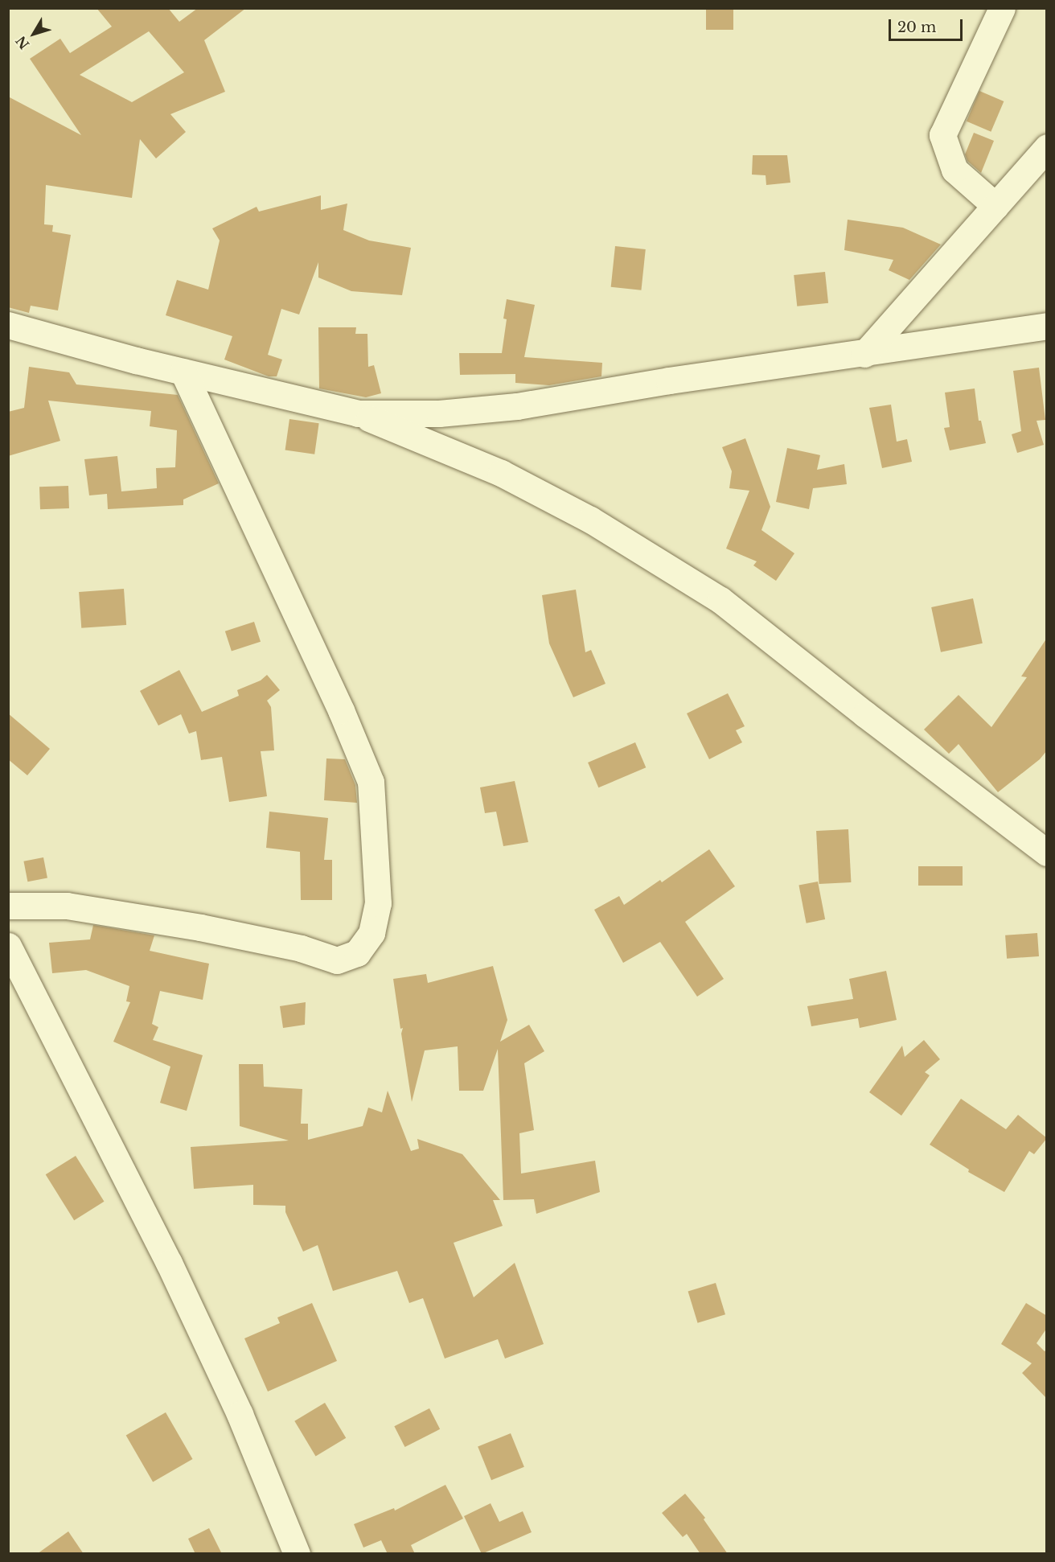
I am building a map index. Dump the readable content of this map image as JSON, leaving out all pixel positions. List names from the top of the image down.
{
  "scale_bar": "20 m",
  "north": "bottom left"
}
